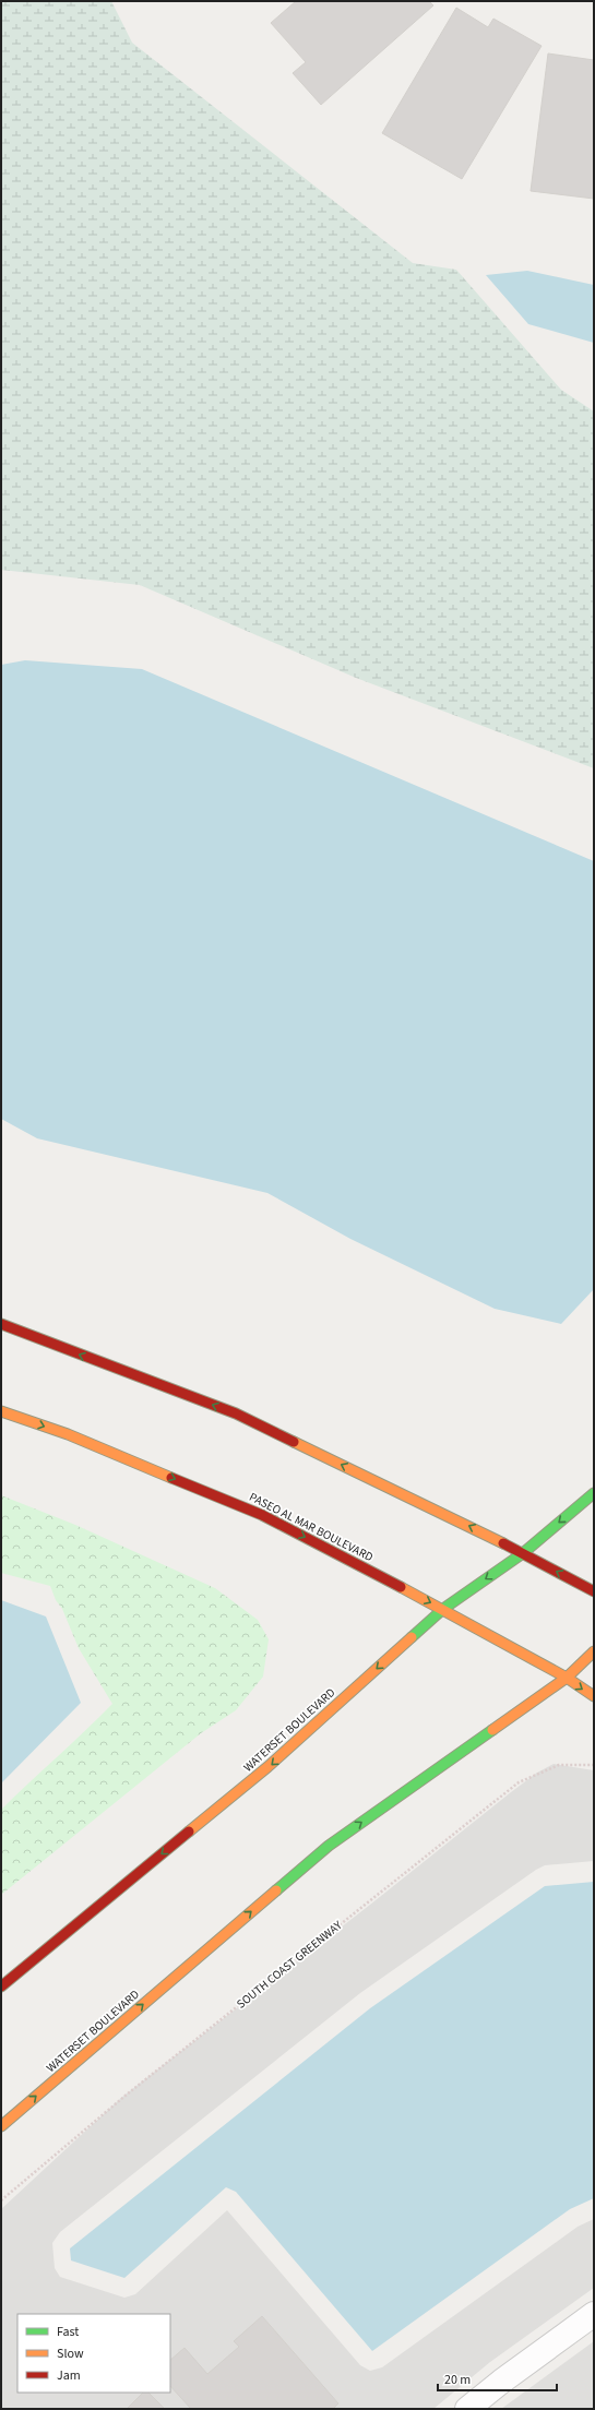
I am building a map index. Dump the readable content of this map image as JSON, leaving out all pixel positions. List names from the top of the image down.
{
  "streets": {
    "street": ["PASEO AL MAR BOULEVARD", "WATERSET BOULEVARD"],
    "path": ["SOUTH COAST GREENWAY"]
  },
  "crossings": [
    ["PASEO AL MAR BOULEVARD", "WATERSET BOULEVARD"]
  ],
  "legend": ["Fast", "Slow", "Jam"],
  "scale_bar": "20 m"
}
